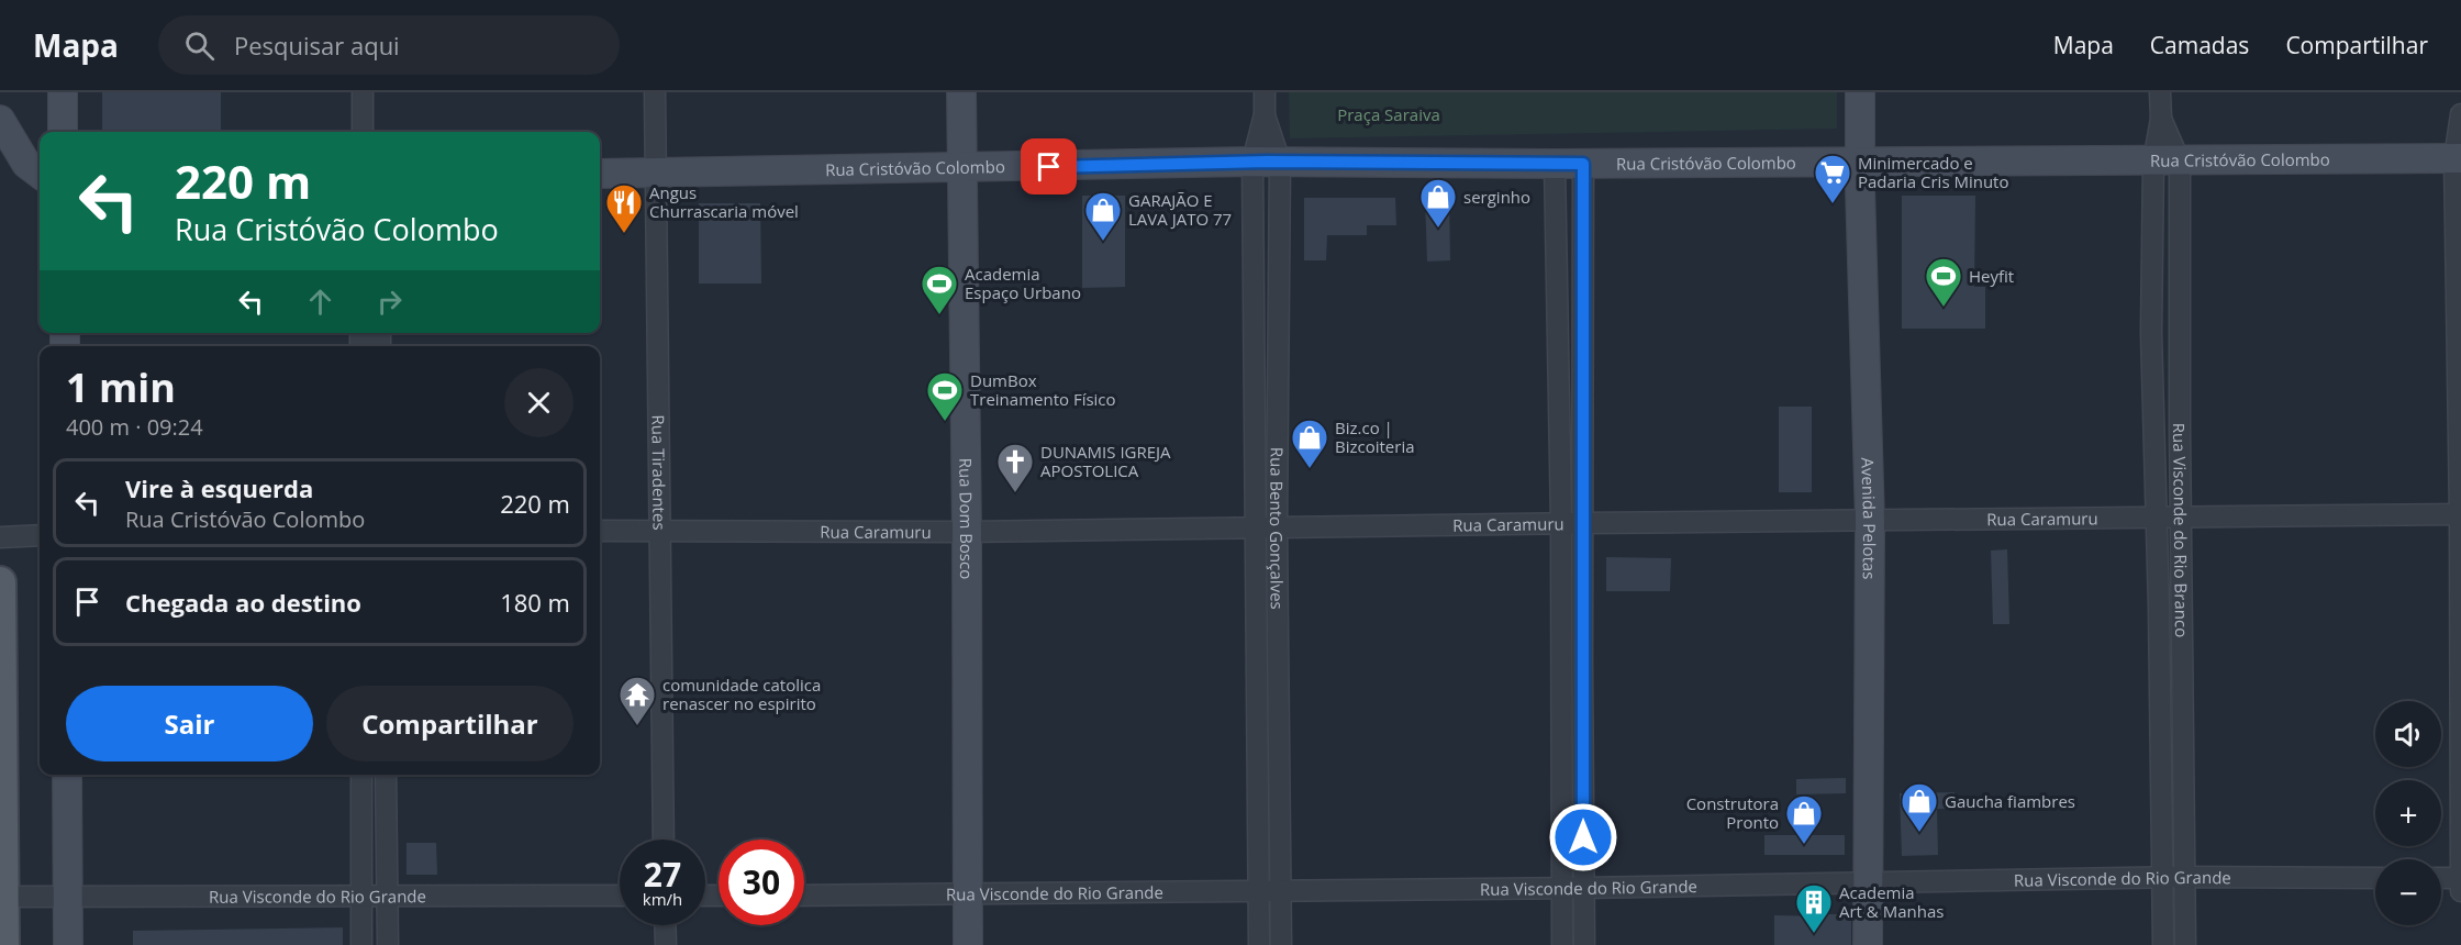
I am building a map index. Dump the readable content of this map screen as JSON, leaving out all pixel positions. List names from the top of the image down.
{
  "streets": {
    "street": [
      "Rua Cristóvão Colombo",
      "Rua Tiradentes",
      "Rua Caramuru",
      "Rua Dom Bosco",
      "Avenida Pelotas",
      "Rua Bento Gonçalves",
      "Rua Visconde do Rio Branco",
      "Rua Visconde do Rio Grande"
    ]
  },
  "crossings": [
    ["Rua Cristóvão Colombo", "Rua Tiradentes"],
    ["Rua Cristóvão Colombo", "Rua Dom Bosco"],
    ["Rua Cristóvão Colombo", "Avenida Pelotas"],
    ["Rua Cristóvão Colombo", "Rua Bento Gonçalves"],
    ["Rua Cristóvão Colombo", "Rua Visconde do Rio Branco"],
    ["Rua Tiradentes", "Rua Caramuru"],
    ["Rua Caramuru", "Rua Dom Bosco"],
    ["Rua Caramuru", "Avenida Pelotas"],
    ["Rua Caramuru", "Rua Bento Gonçalves"],
    ["Rua Caramuru", "Rua Visconde do Rio Branco"],
    ["Rua Dom Bosco", "Rua Visconde do Rio Grande"],
    ["Avenida Pelotas", "Rua Visconde do Rio Grande"],
    ["Rua Bento Gonçalves", "Rua Visconde do Rio Grande"],
    ["Rua Visconde do Rio Branco", "Rua Visconde do Rio Grande"]
  ],
  "parks": ["Praça Saraiva"],
  "places": {
    "supermarket": ["Minimercado e Padaria Cris Minuto"],
    "shop": [
      "serginho",
      "GARAJÃO E LAVA JATO 77",
      "Biz.co | Bizcoiteria",
      "Gaucha fiambres",
      "Construtora Pronto"
    ],
    "restaurant": ["Angus Churrascaria móvel"],
    "sports": ["Heyfit", "Academia Espaço Urbano", "DumBox Treinamento Físico"],
    "church": ["DUNAMIS IGREJA APOSTOLICA"],
    "temple": ["comunidade catolica renascer no espirito"],
    "building": ["Academia Art & Manhas"]
  },
  "page": {
    "header": "Mapa",
    "search": "Pesquisar aqui",
    "nav": ["Mapa", "Camadas", "Compartilhar"],
    "turn": ["220 m", "Rua Cristóvão Colombo"],
    "heading": ["1 min", "400 m · 09:24"],
    "list": [
      {
        "name": "Vire à esquerda",
        "note": "Rua Cristóvão Colombo",
        "value": "220 m"
      },
      {
        "name": "Chegada ao destino",
        "value": "180 m"
      }
    ],
    "buttons": ["Sair", "Compartilhar"],
    "map_buttons": ["+", "−"],
    "speed": "27 km/h",
    "limit": "30"
  }
}
